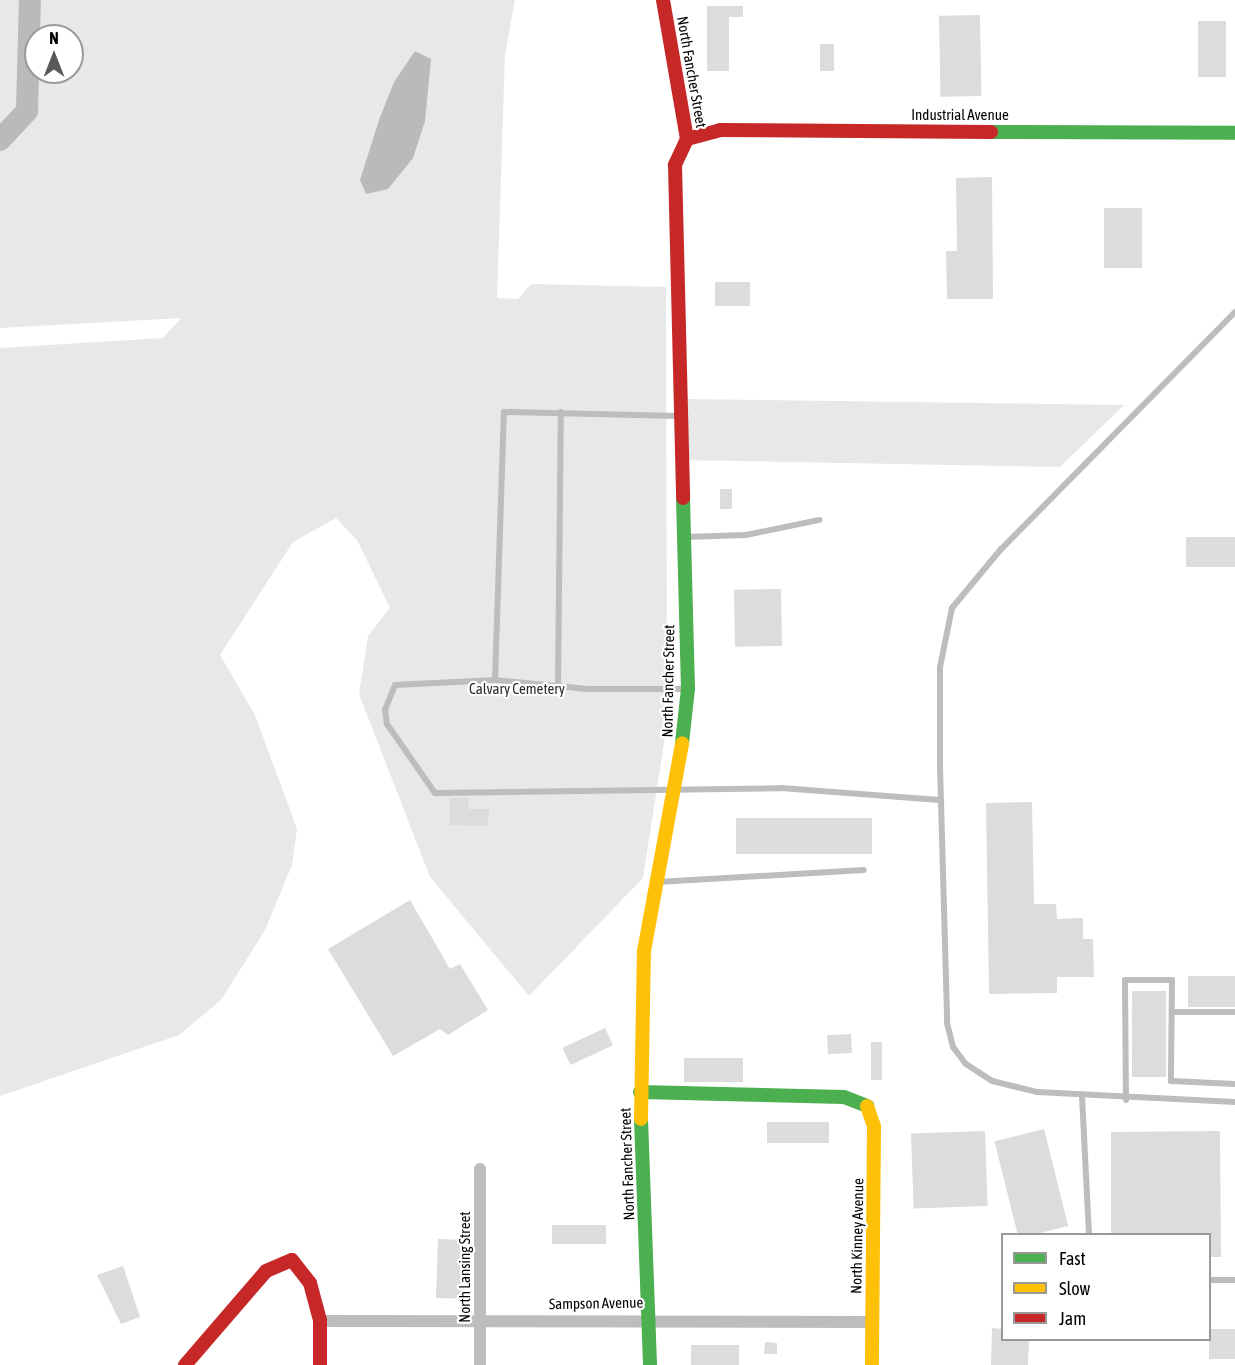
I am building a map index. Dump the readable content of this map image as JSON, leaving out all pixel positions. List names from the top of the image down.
{
  "streets": {
    "street": [
      "North Fancher Street",
      "Industrial Avenue",
      "North Kinney Avenue",
      "North Lansing Street",
      "Sampson Avenue"
    ]
  },
  "crossings": [
    ["North Fancher Street", "Industrial Avenue"],
    ["North Fancher Street", "North Kinney Avenue"],
    ["North Fancher Street", "Sampson Avenue"],
    ["North Kinney Avenue", "Sampson Avenue"],
    ["North Lansing Street", "Sampson Avenue"]
  ],
  "parks": ["Calvary Cemetery"],
  "legend": ["Fast", "Slow", "Jam"],
  "north": "top"
}
